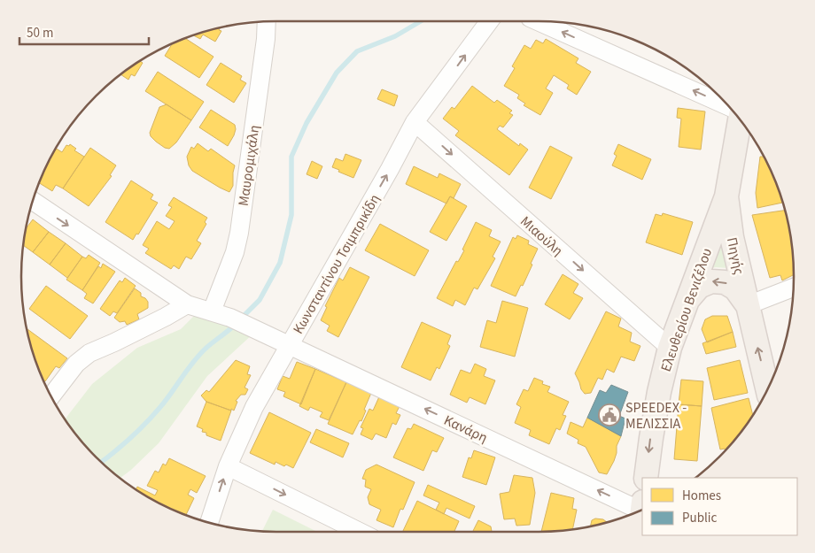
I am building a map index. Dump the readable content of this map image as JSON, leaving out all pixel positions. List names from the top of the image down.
{
  "streets": {
    "main road": ["Πηγής", "Ελευθερίου Βενιζέλου"],
    "street": [
      "Μαυρομιχάλη",
      "Μιαούλη",
      "Κωνσταντίνου Τσιμπρικίδη",
      "Κανάρη"
    ]
  },
  "crossings": [
    ["Μαυρομιχάλη", "Κανάρη"],
    ["Μιαούλη", "Κωνσταντίνου Τσιμπρικίδη"],
    ["Μιαούλη", "Ελευθερίου Βενιζέλου"],
    ["Πηγής", "Ελευθερίου Βενιζέλου"],
    ["Κωνσταντίνου Τσιμπρικίδη", "Κανάρη"]
  ],
  "one_way": ["Μιαούλη", "Κωνσταντίνου Τσιμπρικίδη", "Ελευθερίου Βενιζέλου"],
  "places": {
    "public building": ["SPEEDEX - ΜΕΛΙΣΣΙΑ"]
  },
  "legend": ["Homes", "Public"],
  "scale_bar": "50 m"
}
